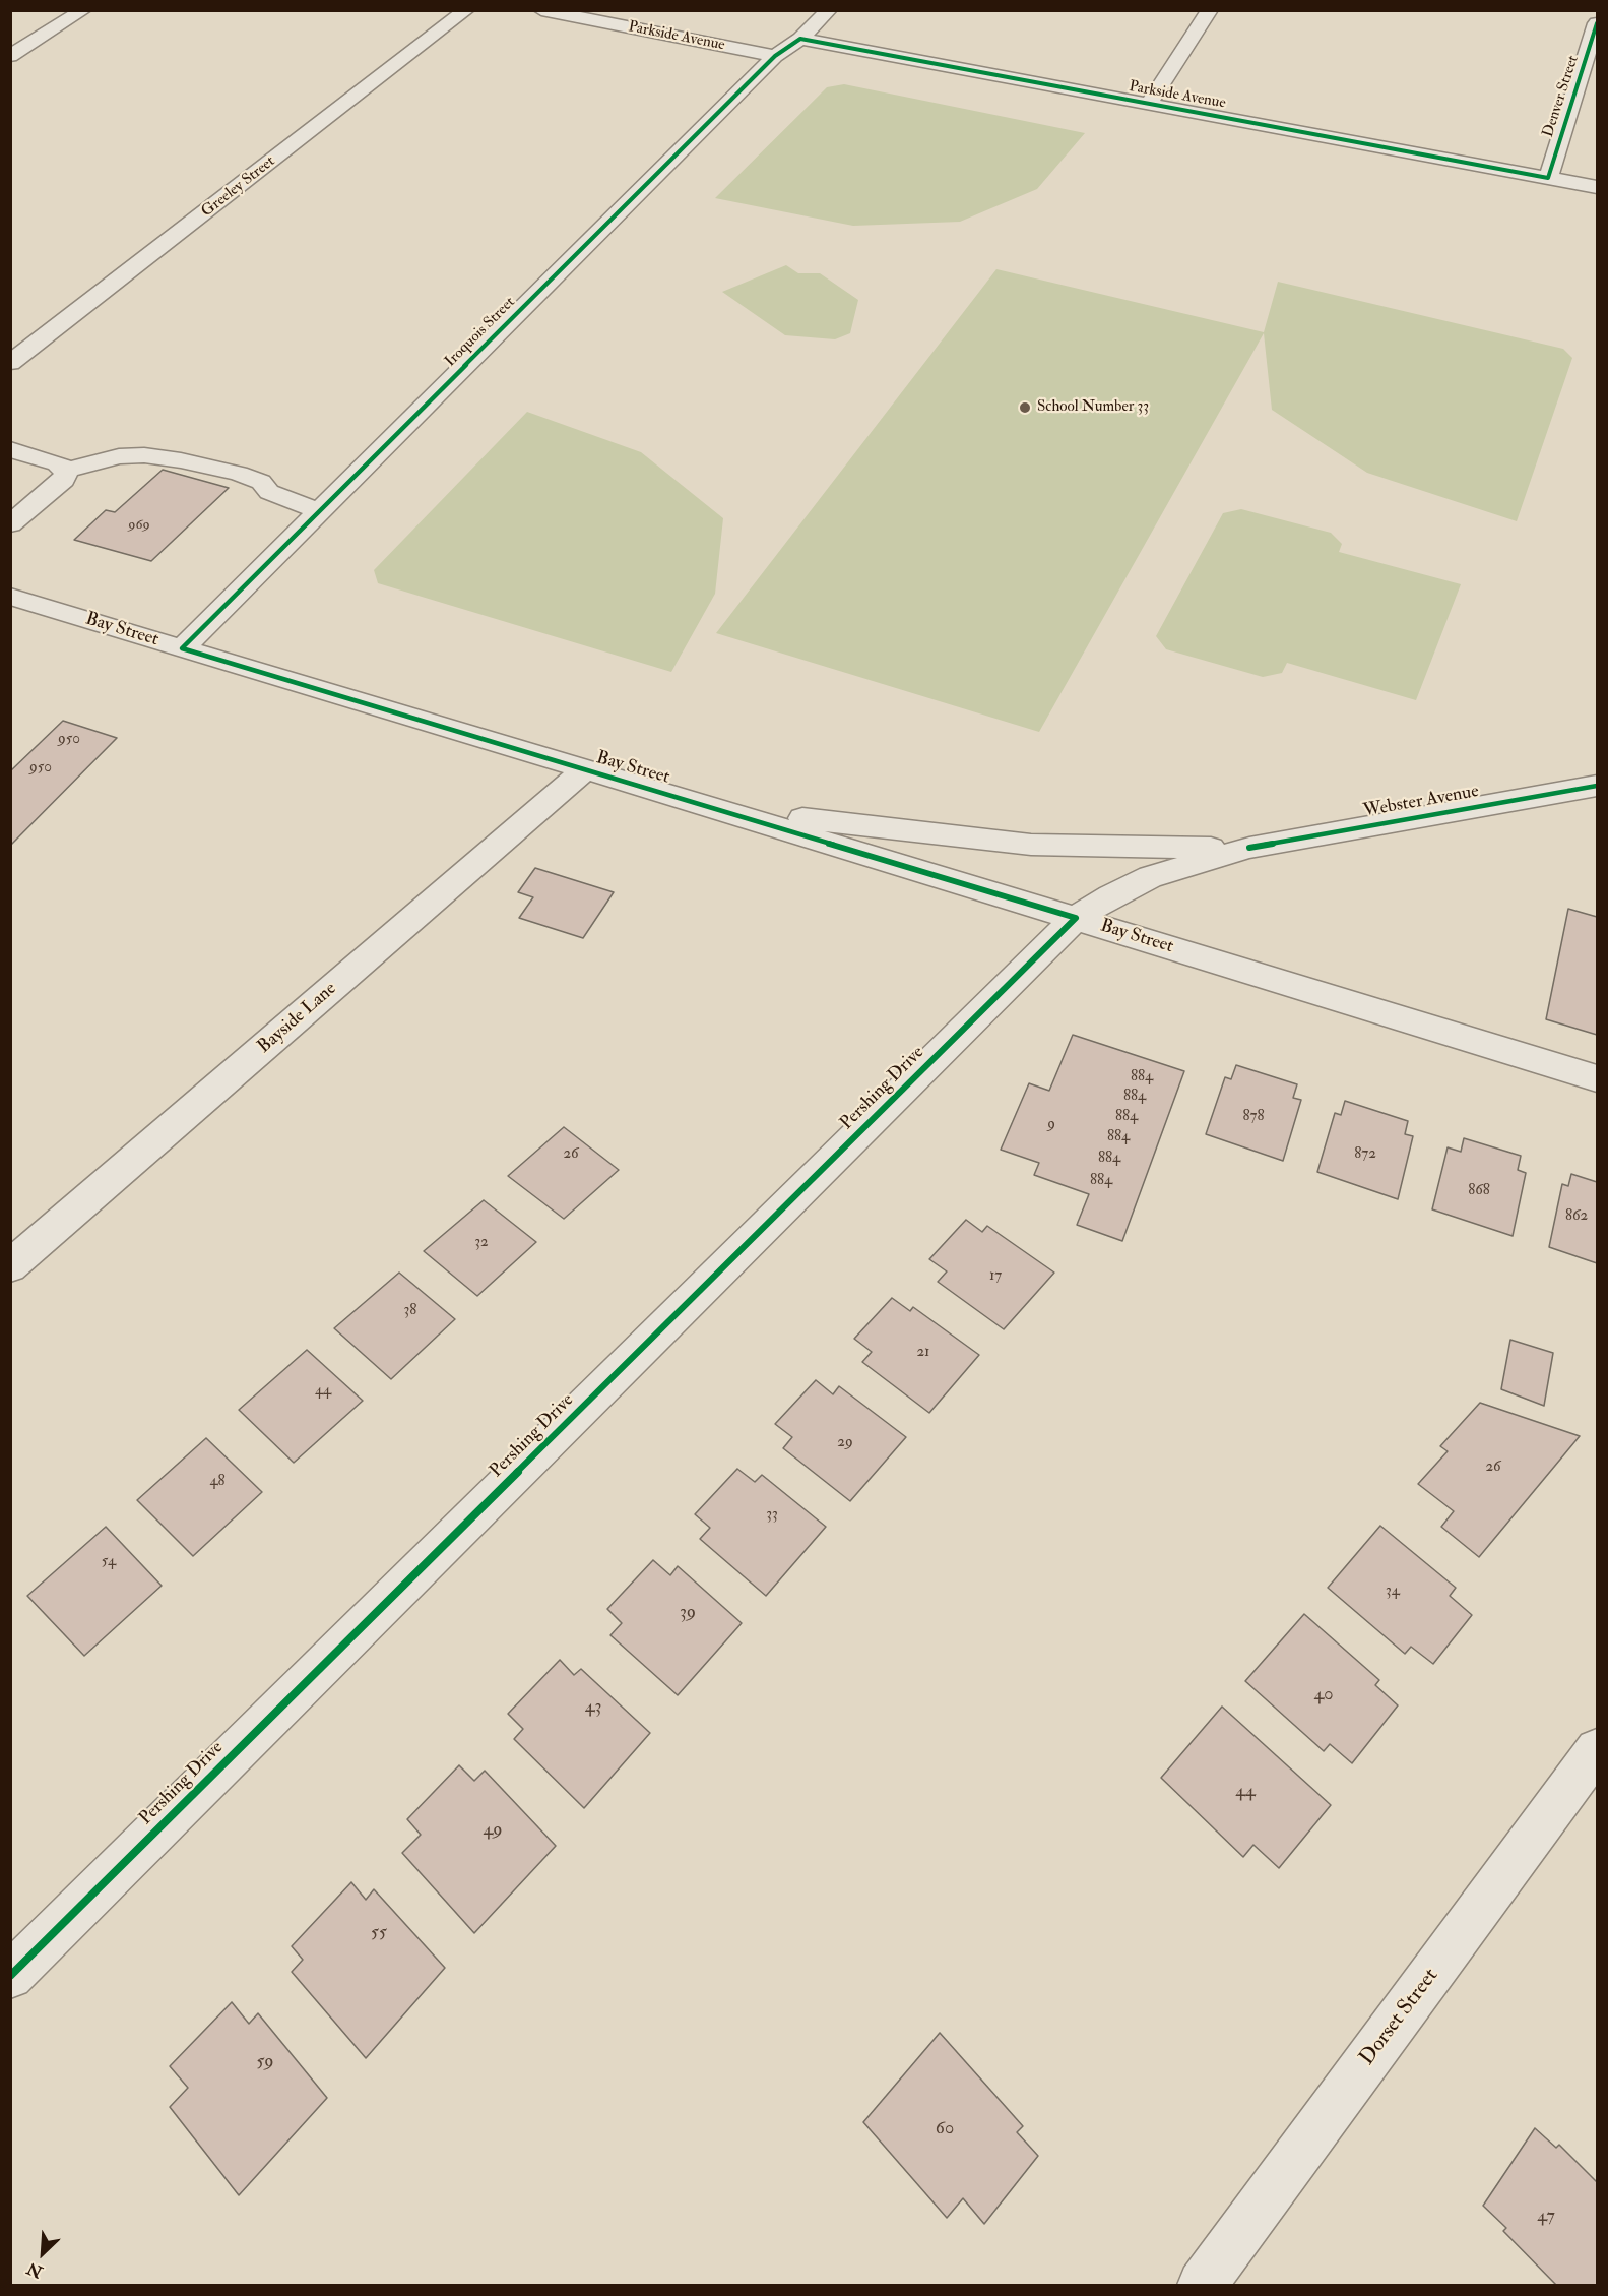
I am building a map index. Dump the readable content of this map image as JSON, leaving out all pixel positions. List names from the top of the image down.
{
  "streets": {
    "street": [
      "Parkside Avenue",
      "Denver Street",
      "Greeley Street",
      "Iroquois Street",
      "Bay Street",
      "Webster Avenue",
      "Bayside Lane",
      "Pershing Drive",
      "Dorset Street"
    ]
  },
  "crossings": [
    ["Parkside Avenue", "Denver Street"],
    ["Parkside Avenue", "Iroquois Street"],
    ["Iroquois Street", "Bay Street"],
    ["Bay Street", "Webster Avenue"],
    ["Bay Street", "Bayside Lane"],
    ["Bay Street", "Pershing Drive"],
    ["Webster Avenue", "Pershing Drive"]
  ],
  "places": ["School Number 33"],
  "house_numbers": [
    "969",
    "950",
    "950",
    "884",
    "884",
    "884",
    "878",
    "9",
    "884",
    "26",
    "872",
    "884",
    "884",
    "868",
    "862",
    "32",
    "17",
    "38",
    "21",
    "44",
    "29",
    "26",
    "48",
    "33",
    "54",
    "34",
    "39",
    "40",
    "43",
    "44",
    "49",
    "55",
    "59",
    "60",
    "47"
  ],
  "north": "bottom left"
}
